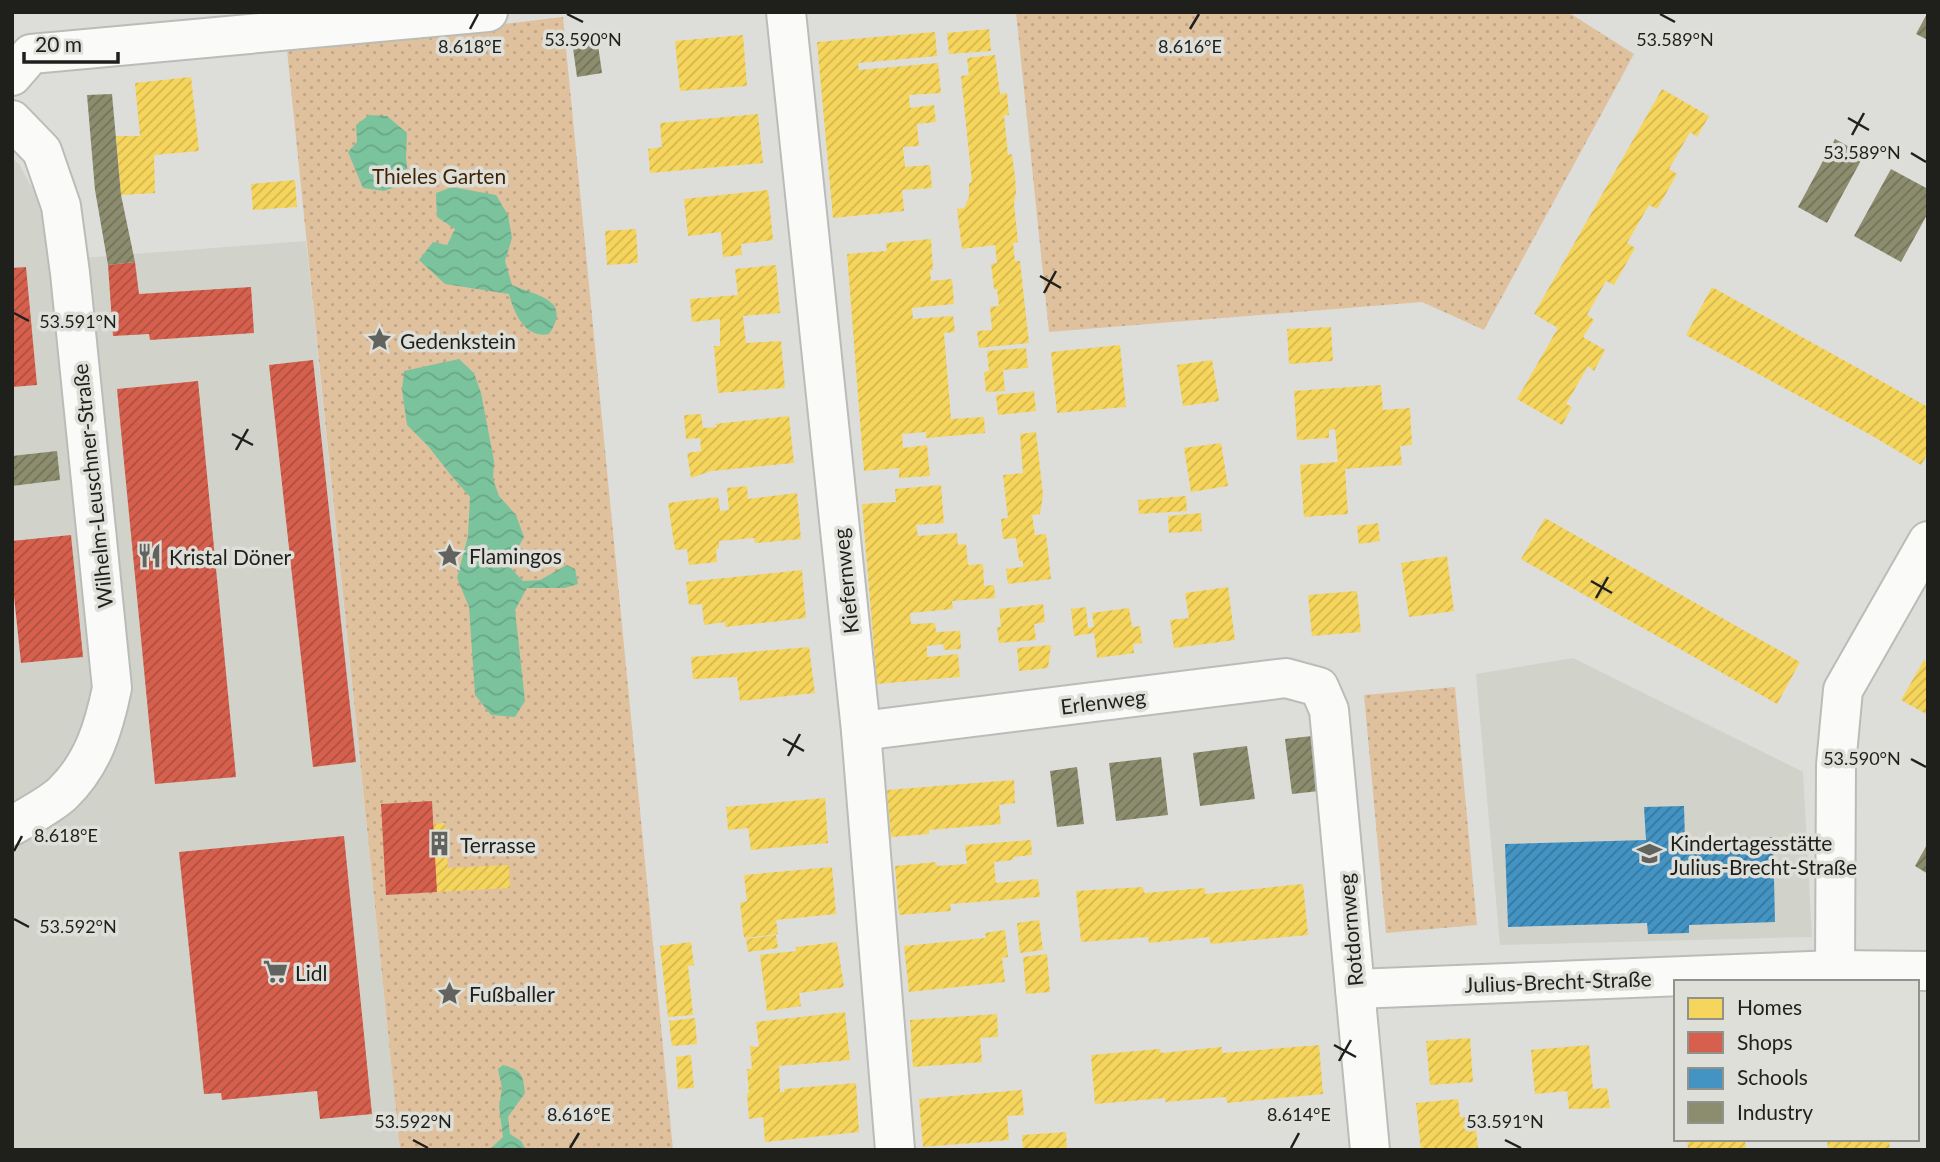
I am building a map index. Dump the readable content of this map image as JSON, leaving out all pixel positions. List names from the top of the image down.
{
  "streets": {
    "street": [
      "Wilhelm-Leuschner-Straße",
      "Kiefernweg",
      "Erlenweg",
      "Rotdornweg",
      "Julius-Brecht-Straße"
    ]
  },
  "crossings": [
    ["Kiefernweg", "Erlenweg"],
    ["Erlenweg", "Rotdornweg"],
    ["Rotdornweg", "Julius-Brecht-Straße"]
  ],
  "parks": ["Thieles Garten"],
  "places": {
    "place": ["Gedenkstein", "Flamingos", "Fußballer"],
    "restaurant": ["Kristal Döner"],
    "building": ["Terrasse"],
    "school or university": ["Kindertagesstätte Julius-Brecht-Straße"],
    "supermarket": ["Lidl"]
  },
  "legend": [
    "Homes",
    "Shops",
    "Schools",
    "Industry"
  ],
  "scale_bar": "20 m",
  "coordinates": [
    "53.590°N",
    "53.589°N",
    "8.618°E",
    "8.616°E",
    "53.591°N",
    "53.592°N",
    "8.614°E"
  ]
}
